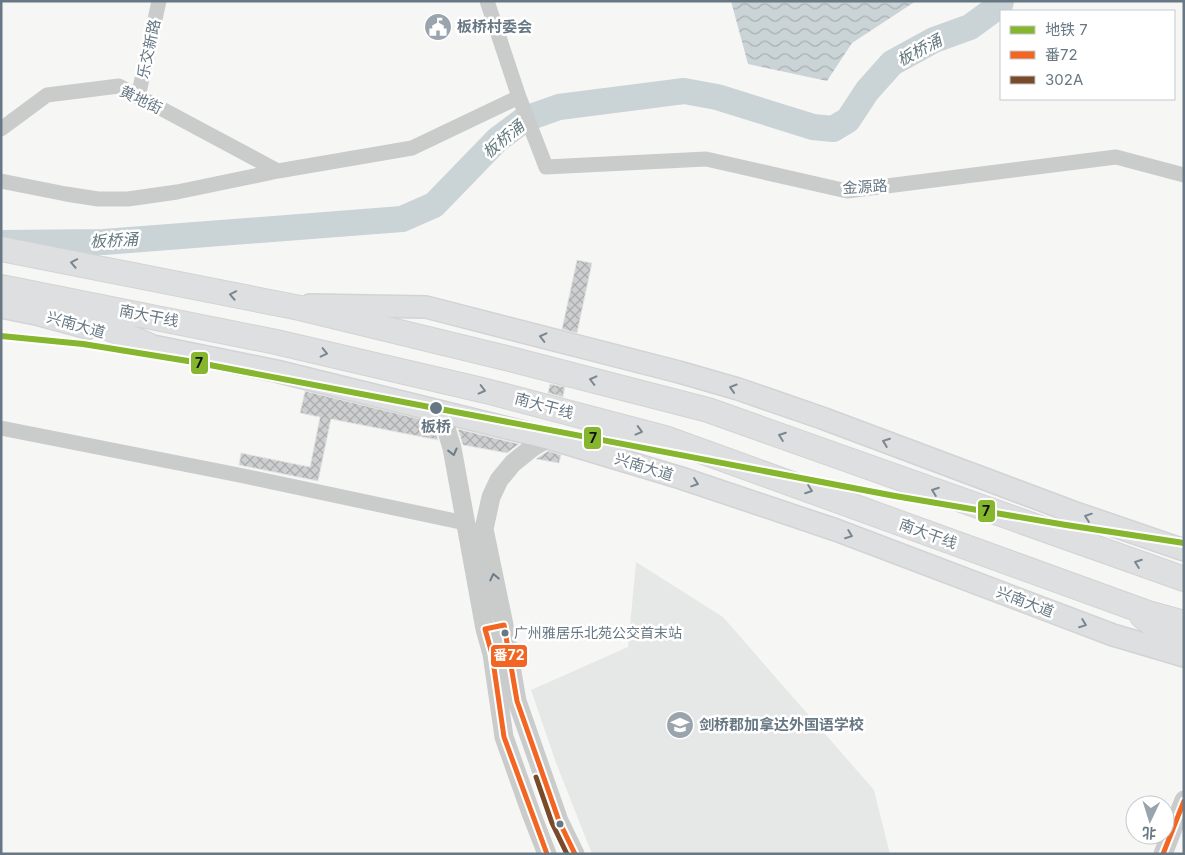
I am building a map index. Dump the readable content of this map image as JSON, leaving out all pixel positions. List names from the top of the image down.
{
  "streets": {
    "highway": ["南大干线"],
    "main road": ["兴南大道"],
    "street": ["乐交新路", "黄地街", "金源路"]
  },
  "crossings": [
    ["乐交新路", "黄地街"]
  ],
  "water": ["板桥涌"],
  "places": {
    "public building": ["板桥村委会"],
    "other": ["板桥", "广州雅居乐北苑公交首末站"],
    "school or university": ["剑桥郡加拿达外国语学校"]
  },
  "lines": ["metro line 7", "transit line 番72", "transit line 302A"],
  "legend": ["地铁 7", "番72", "302A"],
  "north": "bottom"
}
